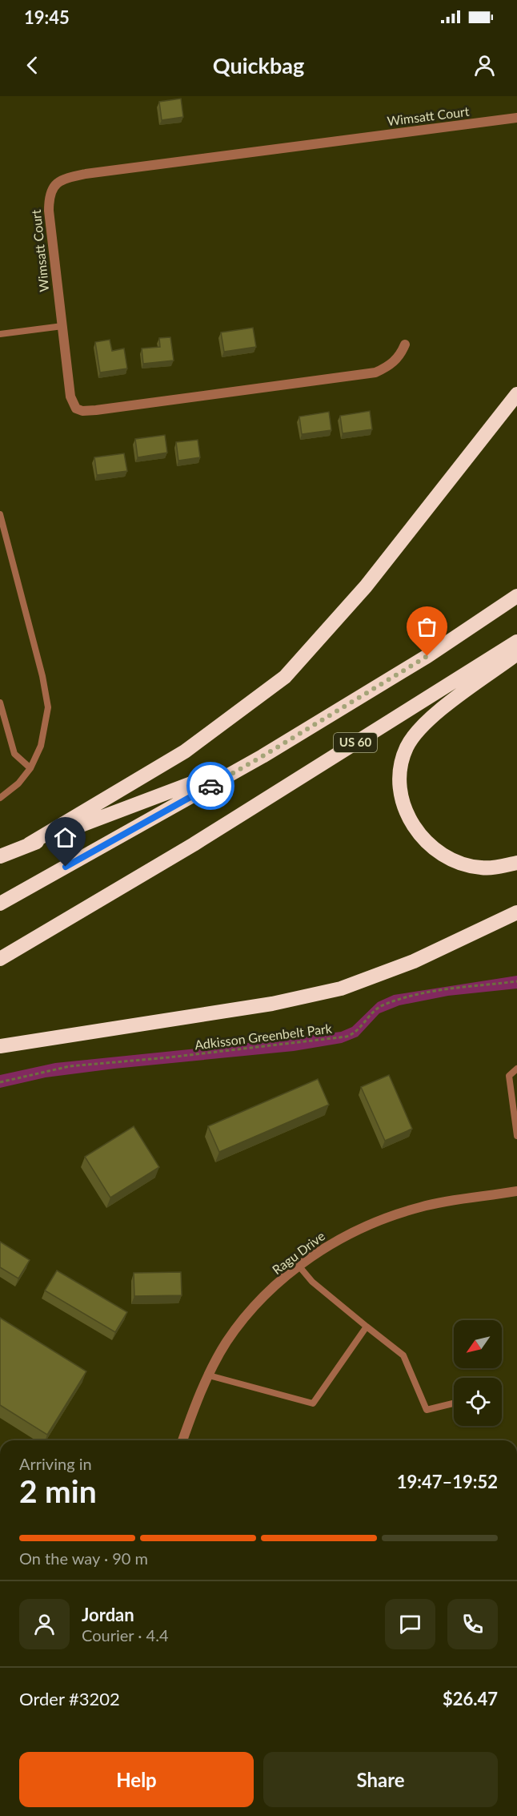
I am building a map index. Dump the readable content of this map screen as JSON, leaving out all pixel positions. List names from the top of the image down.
{
  "streets": {
    "highway": ["US 60"],
    "street": ["Wimsatt Court", "Ragu Drive"],
    "path": ["Adkisson Greenbelt Park"]
  },
  "north": "bottom left",
  "page": {
    "status": "19:45",
    "header": "Quickbag",
    "heading": ["2 min", "Arriving in", "19:47–19:52"],
    "panel": [
      "Jordan",
      "Courier · 4.4",
      "Order #3202",
      "$26.47"
    ],
    "bar": "On the way · 90 m",
    "buttons": ["Help", "Share"]
  }
}
